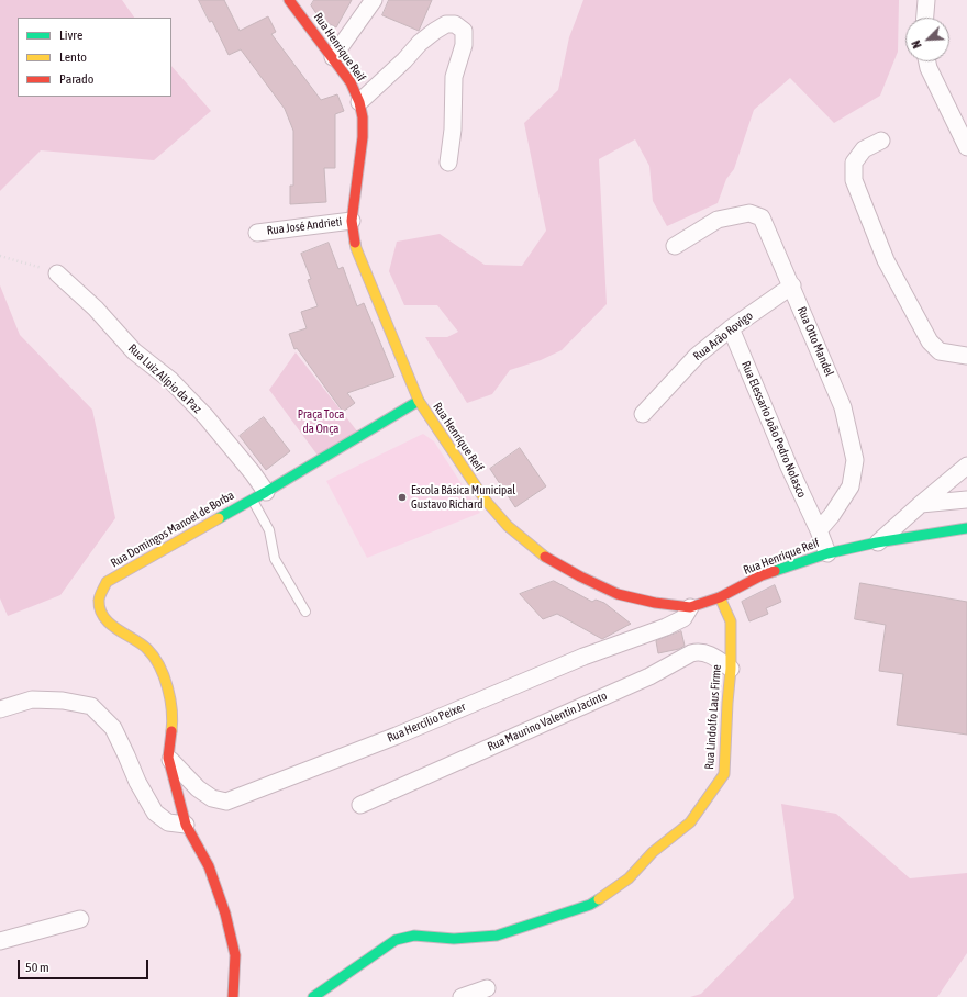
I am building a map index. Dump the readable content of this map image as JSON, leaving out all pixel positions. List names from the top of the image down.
{
  "streets": {
    "street": [
      "Rua Henrique Reif",
      "Rua José Andrieti",
      "Rua Arão Rovigo",
      "Rua Otto Mandel",
      "Rua Luiz Alípio da Paz",
      "Rua Elessario João Pedro Nolasco",
      "Rua Domingos Manoel de Borba",
      "Rua Lindolfo Laus Firme",
      "Rua Maurino Valentin Jacinto",
      "Rua Hercílio Peixer"
    ]
  },
  "crossings": [
    ["Rua Henrique Reif", "Rua José Andrieti"],
    ["Rua Henrique Reif", "Rua Domingos Manoel de Borba"],
    ["Rua Henrique Reif", "Rua Lindolfo Laus Firme"],
    ["Rua Henrique Reif", "Rua Hercílio Peixer"],
    ["Rua Arão Rovigo", "Rua Otto Mandel"],
    ["Rua Arão Rovigo", "Rua Elessario João Pedro Nolasco"],
    ["Rua Otto Mandel", "Rua Elessario João Pedro Nolasco"],
    ["Rua Luiz Alípio da Paz", "Rua Domingos Manoel de Borba"],
    ["Rua Domingos Manoel de Borba", "Rua Hercílio Peixer"],
    ["Rua Lindolfo Laus Firme", "Rua Maurino Valentin Jacinto"]
  ],
  "parks": ["Praça Toca da Onça"],
  "places": ["Escola Básica Municipal Gustavo Richard"],
  "legend": ["Livre", "Lento", "Parado"],
  "scale_bar": "50 m",
  "north": "bottom left"
}
